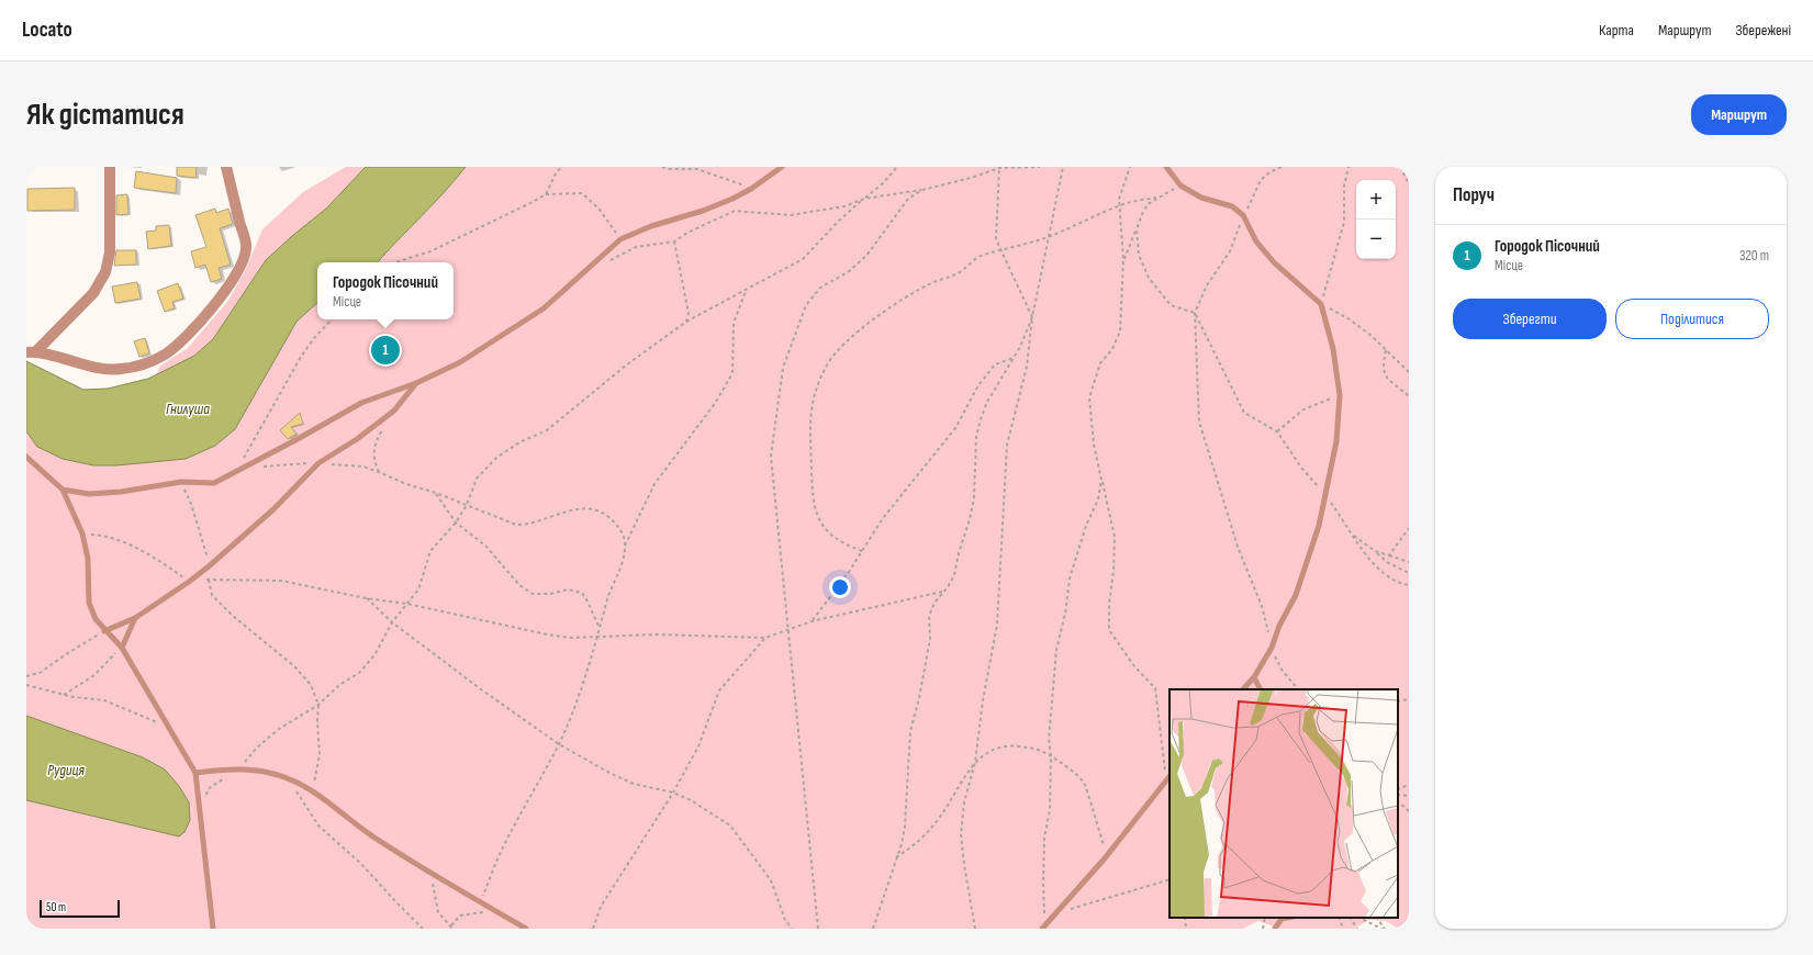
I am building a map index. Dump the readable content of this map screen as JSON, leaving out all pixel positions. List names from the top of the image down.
{
  "water": ["Гнилуша", "Рудиця"],
  "scale_bar": "50 m",
  "page": {
    "header": "Locato",
    "nav": ["Карта", "Маршрут", "Збережені"],
    "buttons": [
      "Маршрут",
      ["Зберегти", "Поділитися"]
    ],
    "title": "Як дістатися",
    "heading": "Поруч",
    "map_buttons": ["+", "−"],
    "list": [
      {
        "mark": "1",
        "name": "Городок Пісочний",
        "note": "Місце",
        "value": "320 m"
      }
    ],
    "popup": ["Городок Пісочний", "Місце"],
    "pins": "1",
    "scale": "50 m"
  }
}
